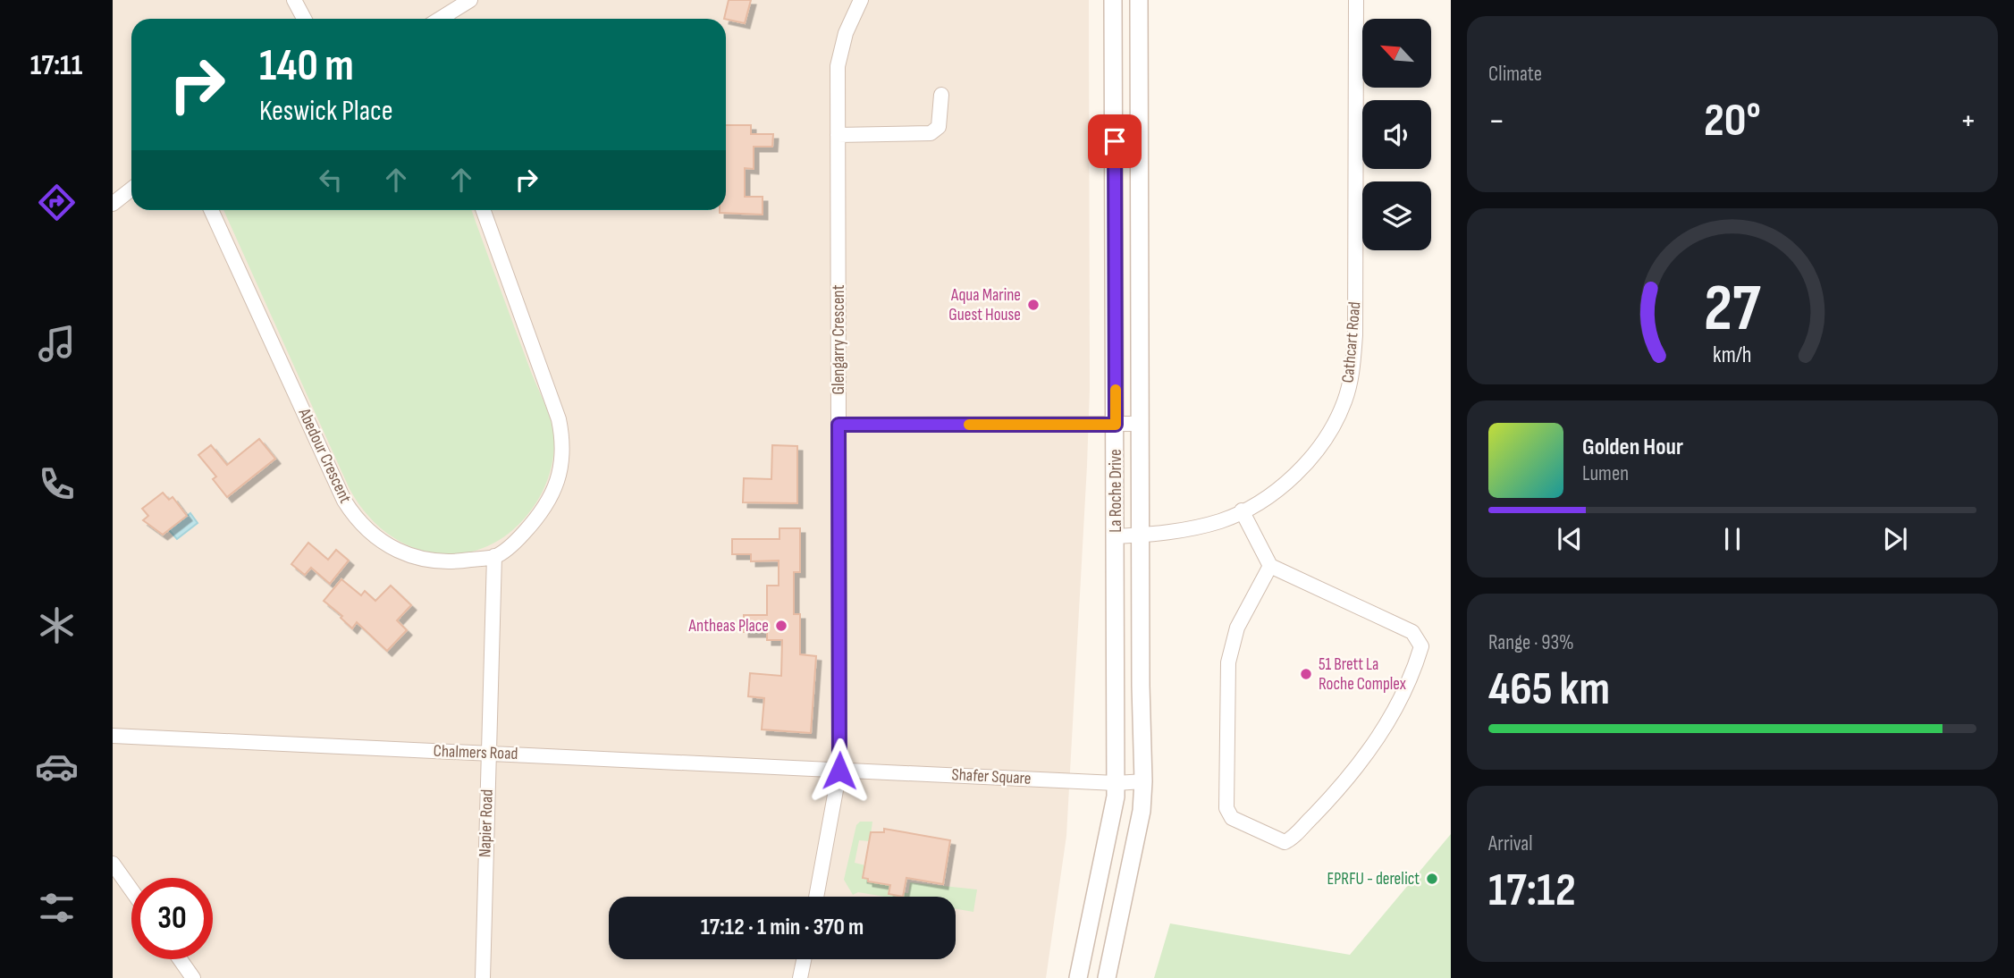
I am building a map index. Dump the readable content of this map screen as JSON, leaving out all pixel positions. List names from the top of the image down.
{
  "streets": {
    "street": [
      "Glengarry Crescent",
      "Cathcart Road",
      "Abedour Crescent",
      "La Roche Drive",
      "Chalmers Road",
      "Shafer Square",
      "Napier Road"
    ]
  },
  "crossings": [
    ["Glengarry Crescent", "Chalmers Road"],
    ["Glengarry Crescent", "Shafer Square"],
    ["Cathcart Road", "La Roche Drive"],
    ["Abedour Crescent", "Napier Road"],
    ["La Roche Drive", "Shafer Square"],
    ["Chalmers Road", "Shafer Square"],
    ["Chalmers Road", "Napier Road"]
  ],
  "places": [
    "Aqua Marine Guest House",
    "Antheas Place",
    "51 Brett La Roche Complex",
    "EPRFU - derelict"
  ],
  "north": "top left",
  "page": {
    "tabs": "17:11",
    "tile": [
      "Climate",
      ["Range · 93%", "465 km"],
      ["Arrival", "17:12"]
    ],
    "turn": ["140 m", "Keswick Place"],
    "heat": ["−", "20°", "+"],
    "song": ["Golden Hour", "Lumen"],
    "limit": "30",
    "trip": "17:12 · 1 min · 370 m",
    "gauge": ["27", "km/h"]
  }
}
